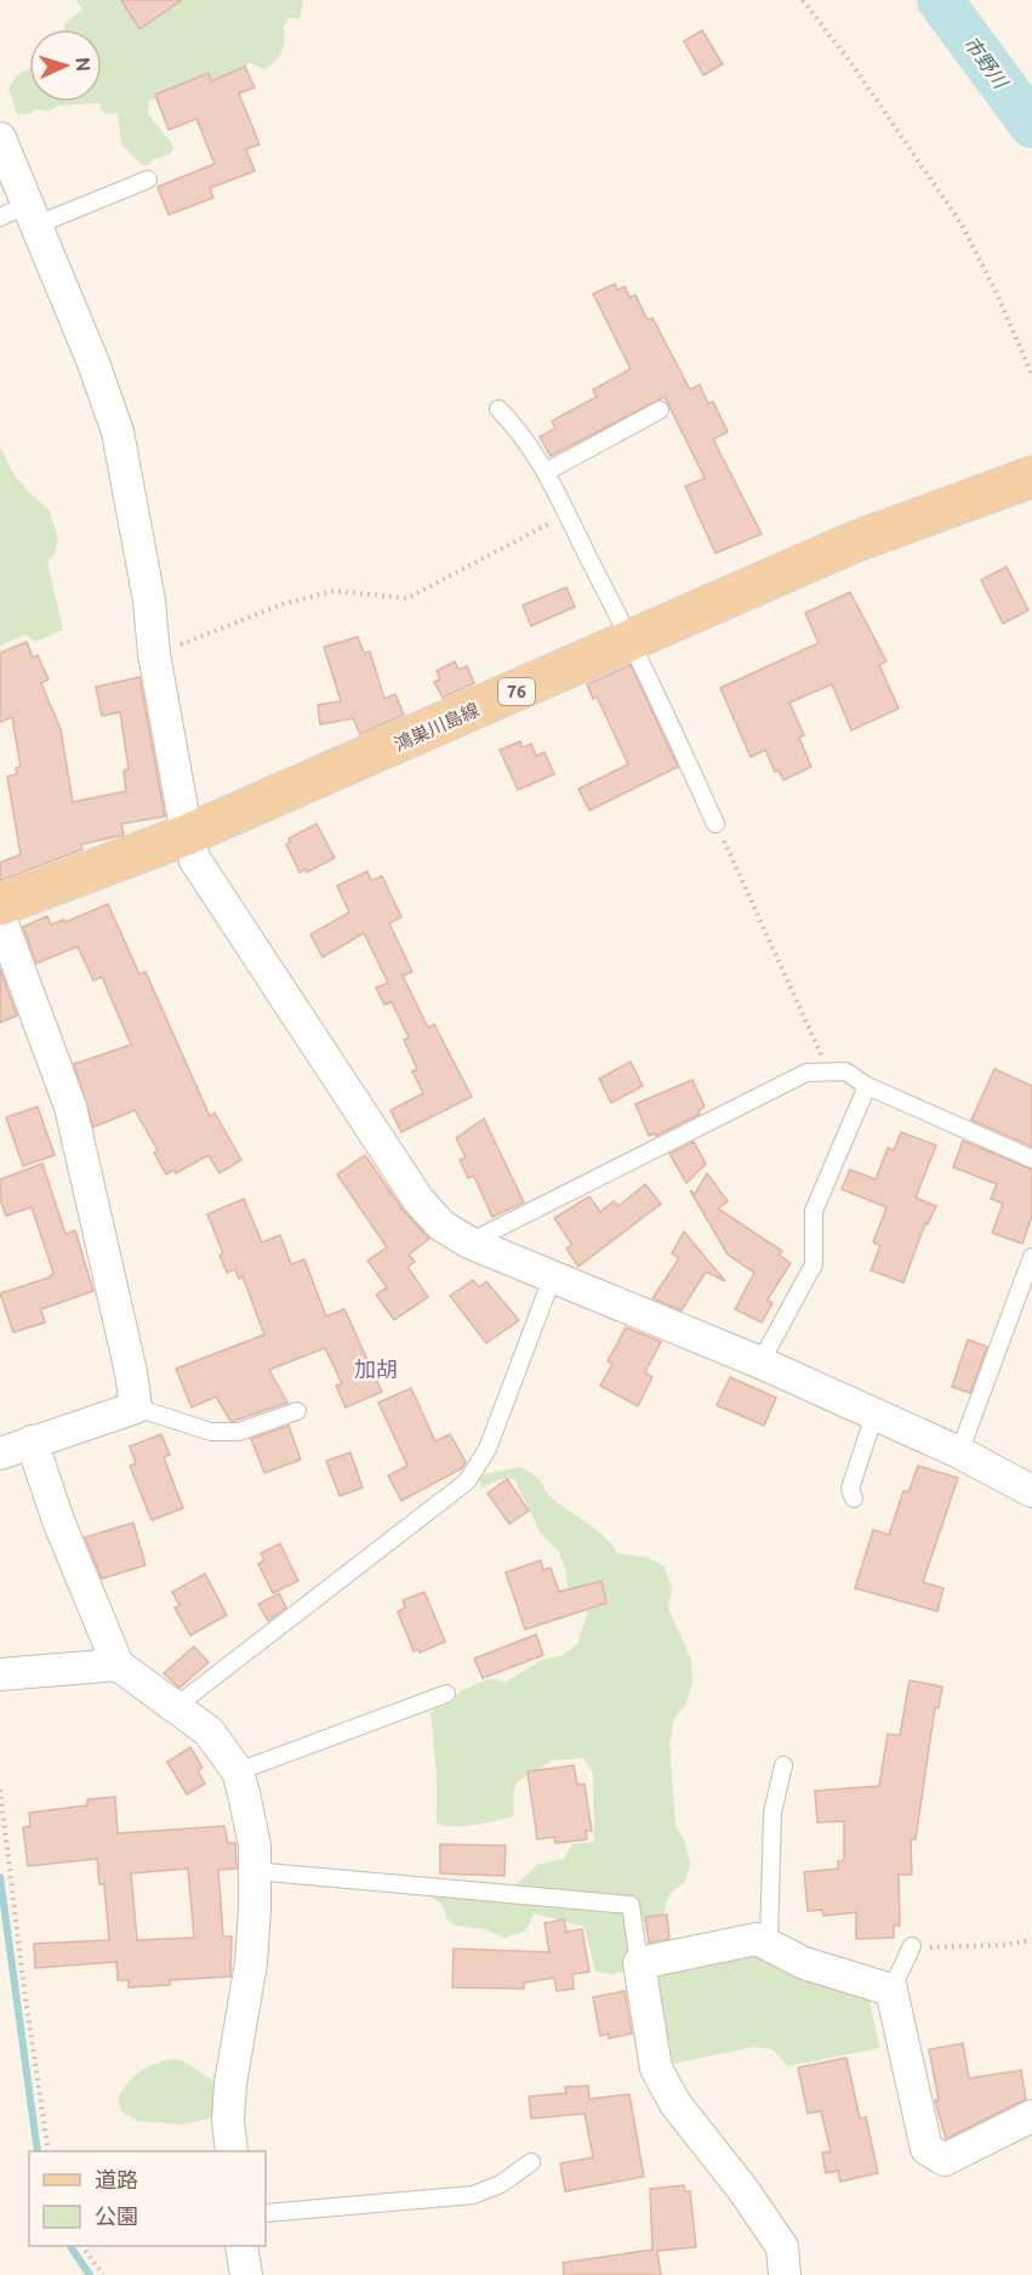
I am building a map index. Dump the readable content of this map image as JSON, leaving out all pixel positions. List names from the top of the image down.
{
  "streets": {
    "main road": ["76", "鴻巣川島線"]
  },
  "districts": ["加胡"],
  "water": ["市野川"],
  "legend": ["道路", "公園"],
  "north": "right"
}
